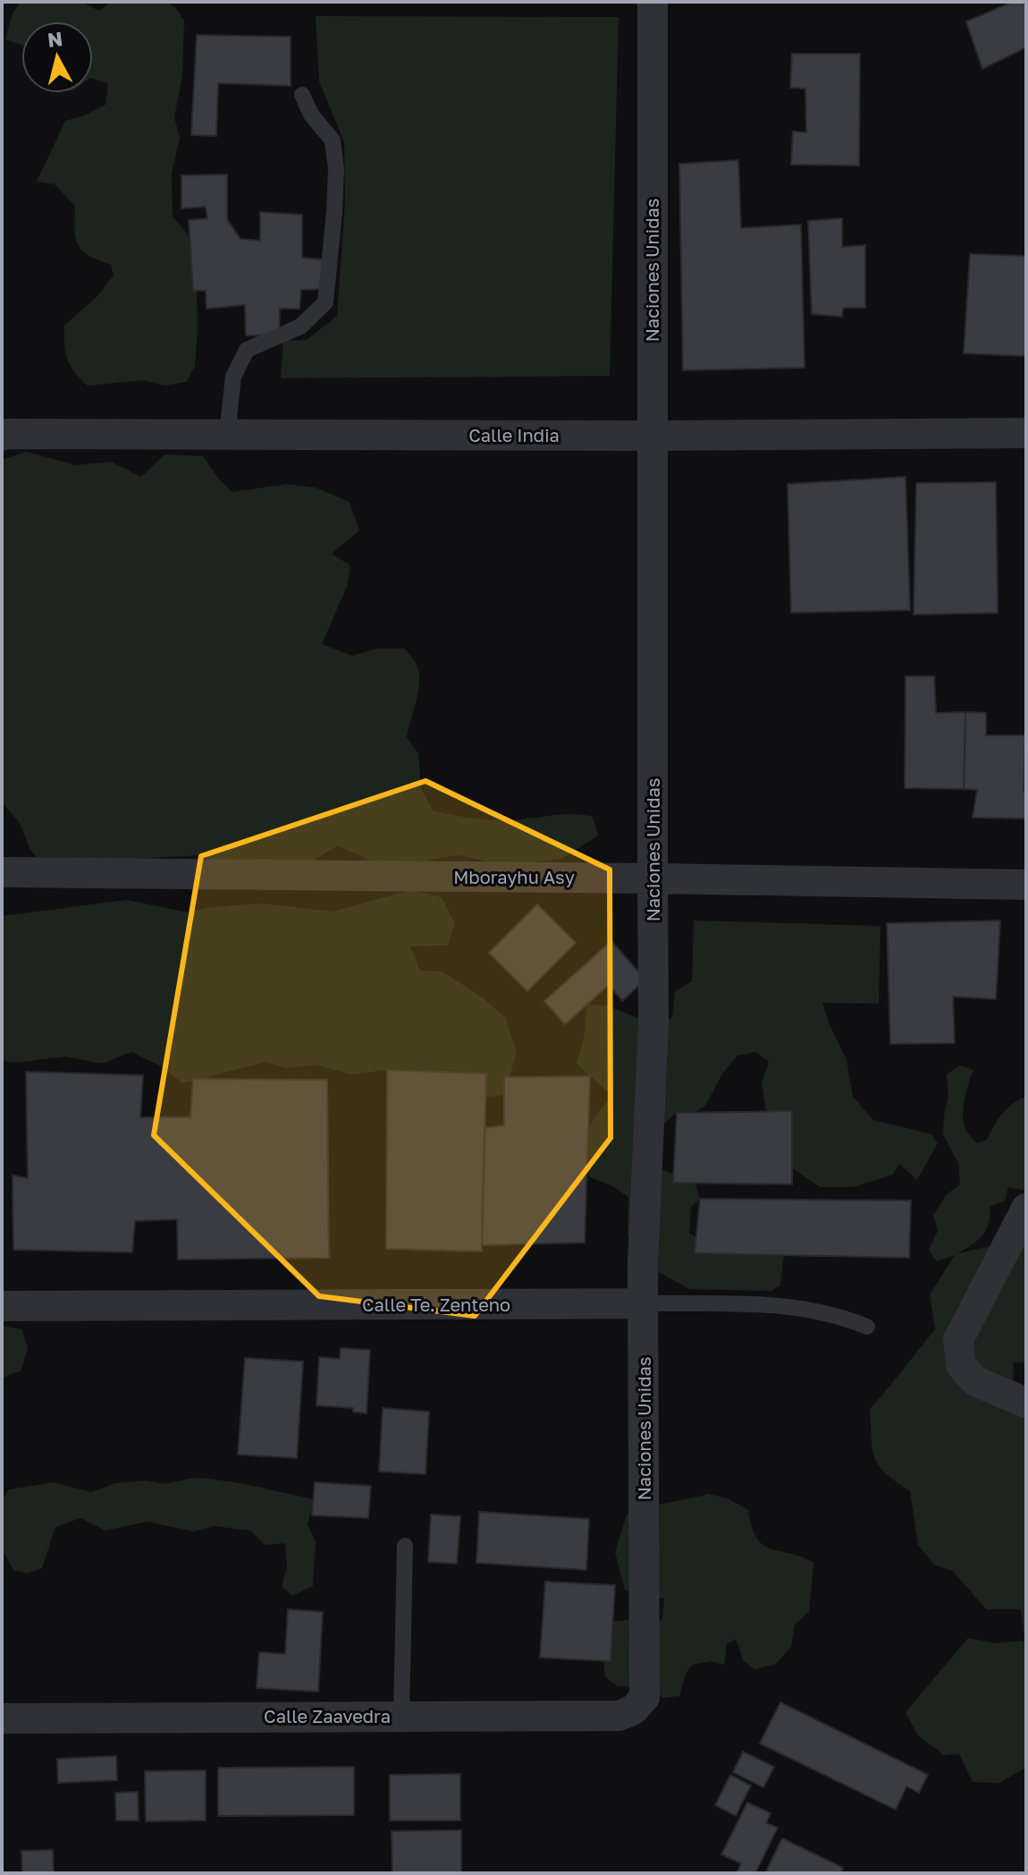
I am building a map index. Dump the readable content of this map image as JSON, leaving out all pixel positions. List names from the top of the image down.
{
  "streets": {
    "street": [
      "Naciones Unidas",
      "Calle India",
      "Mborayhu Asy",
      "Calle Te. Zenteno",
      "Calle Zaavedra"
    ]
  },
  "crossings": [
    ["Naciones Unidas", "Calle India"],
    ["Naciones Unidas", "Mborayhu Asy"],
    ["Naciones Unidas", "Calle Te. Zenteno"],
    ["Naciones Unidas", "Calle Zaavedra"]
  ],
  "north": "top"
}
